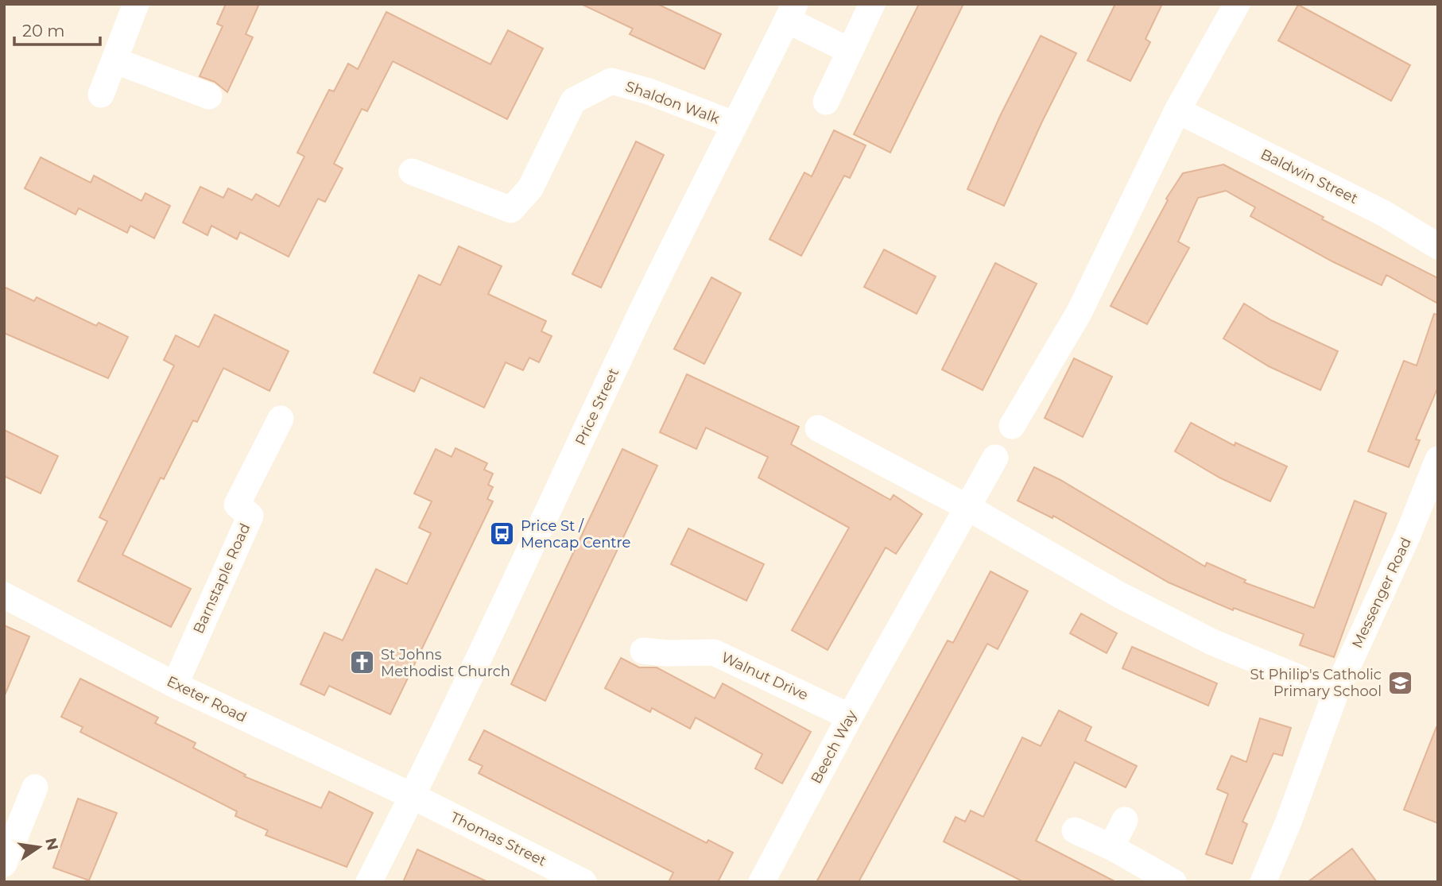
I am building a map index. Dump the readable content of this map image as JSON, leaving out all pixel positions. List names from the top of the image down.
{
  "streets": {
    "street": [
      "Shaldon Walk",
      "Baldwin Street",
      "Price Street",
      "Barnstaple Road",
      "Messenger Road",
      "Walnut Drive",
      "Exeter Road",
      "Beech Way",
      "Thomas Street"
    ]
  },
  "crossings": [
    ["Shaldon Walk", "Price Street"],
    ["Price Street", "Exeter Road"],
    ["Price Street", "Thomas Street"],
    ["Barnstaple Road", "Exeter Road"],
    ["Walnut Drive", "Beech Way"],
    ["Exeter Road", "Thomas Street"]
  ],
  "places": {
    "bus stop": ["Price St / Mencap Centre"],
    "church": ["St Johns Methodist Church"],
    "school or university": ["St Philip's Catholic Primary School"]
  },
  "scale_bar": "20 m",
  "north": "right"
}
